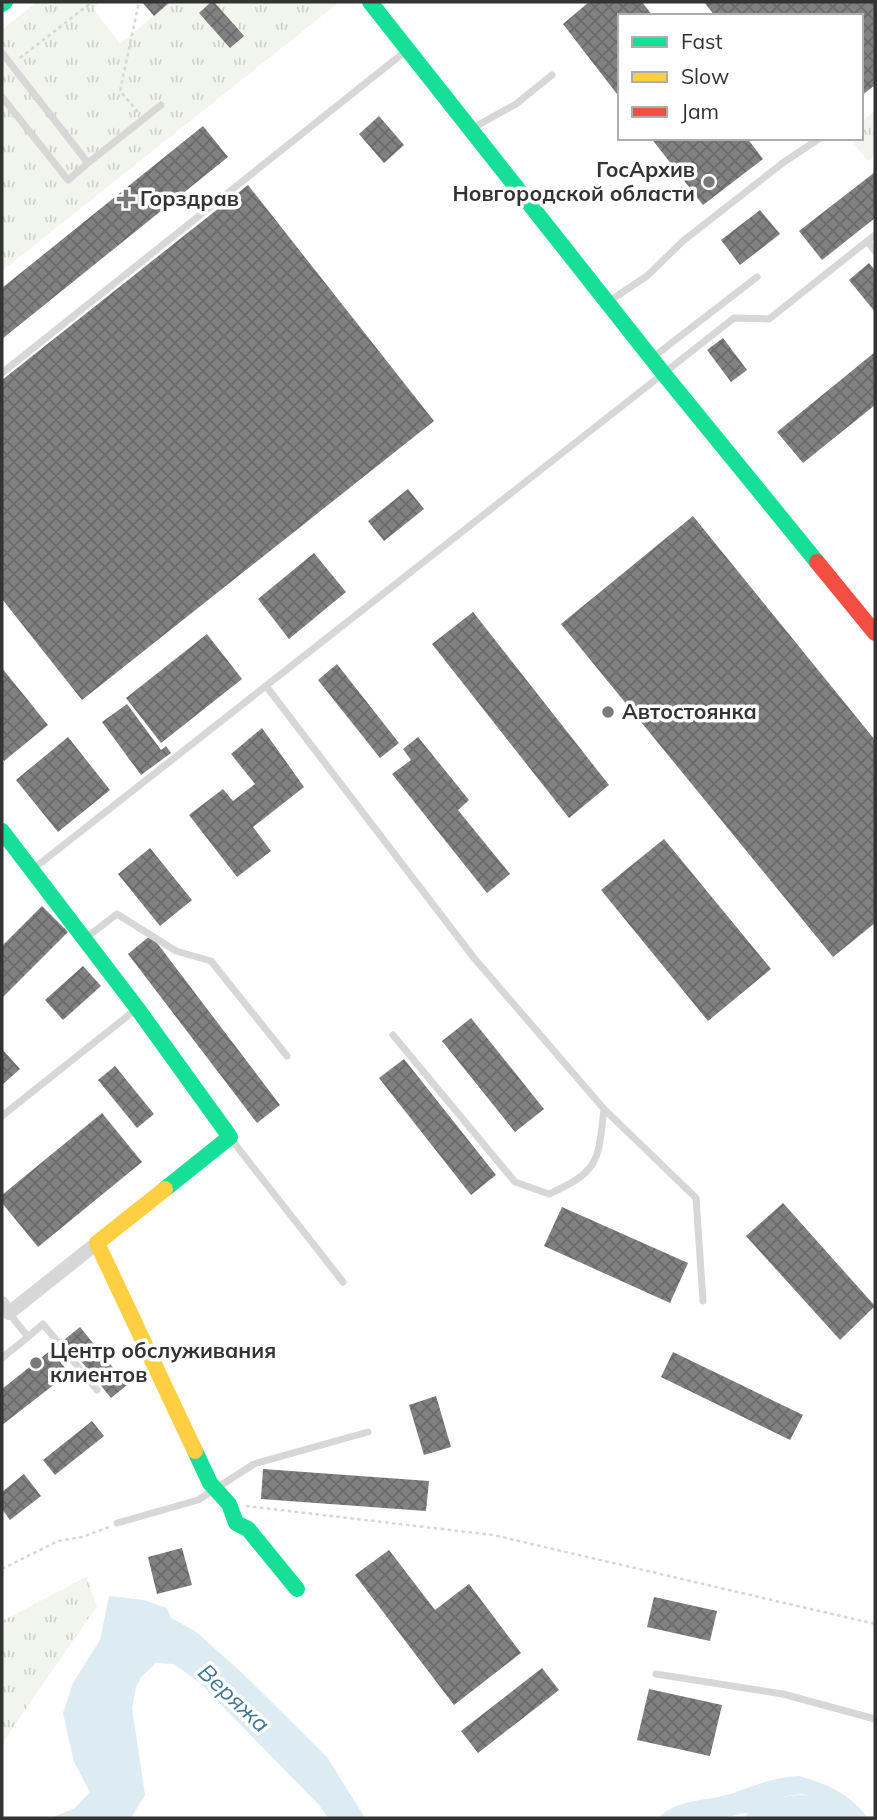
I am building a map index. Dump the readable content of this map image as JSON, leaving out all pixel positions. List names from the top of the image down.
{
  "water": ["Веряжа"],
  "places": {
    "other": ["ГосАрхив Новгородской области", "Автостоянка", "Центр обслуживания клиентов"],
    "health": ["Горздрав"]
  },
  "legend": ["Fast", "Slow", "Jam"]
}
